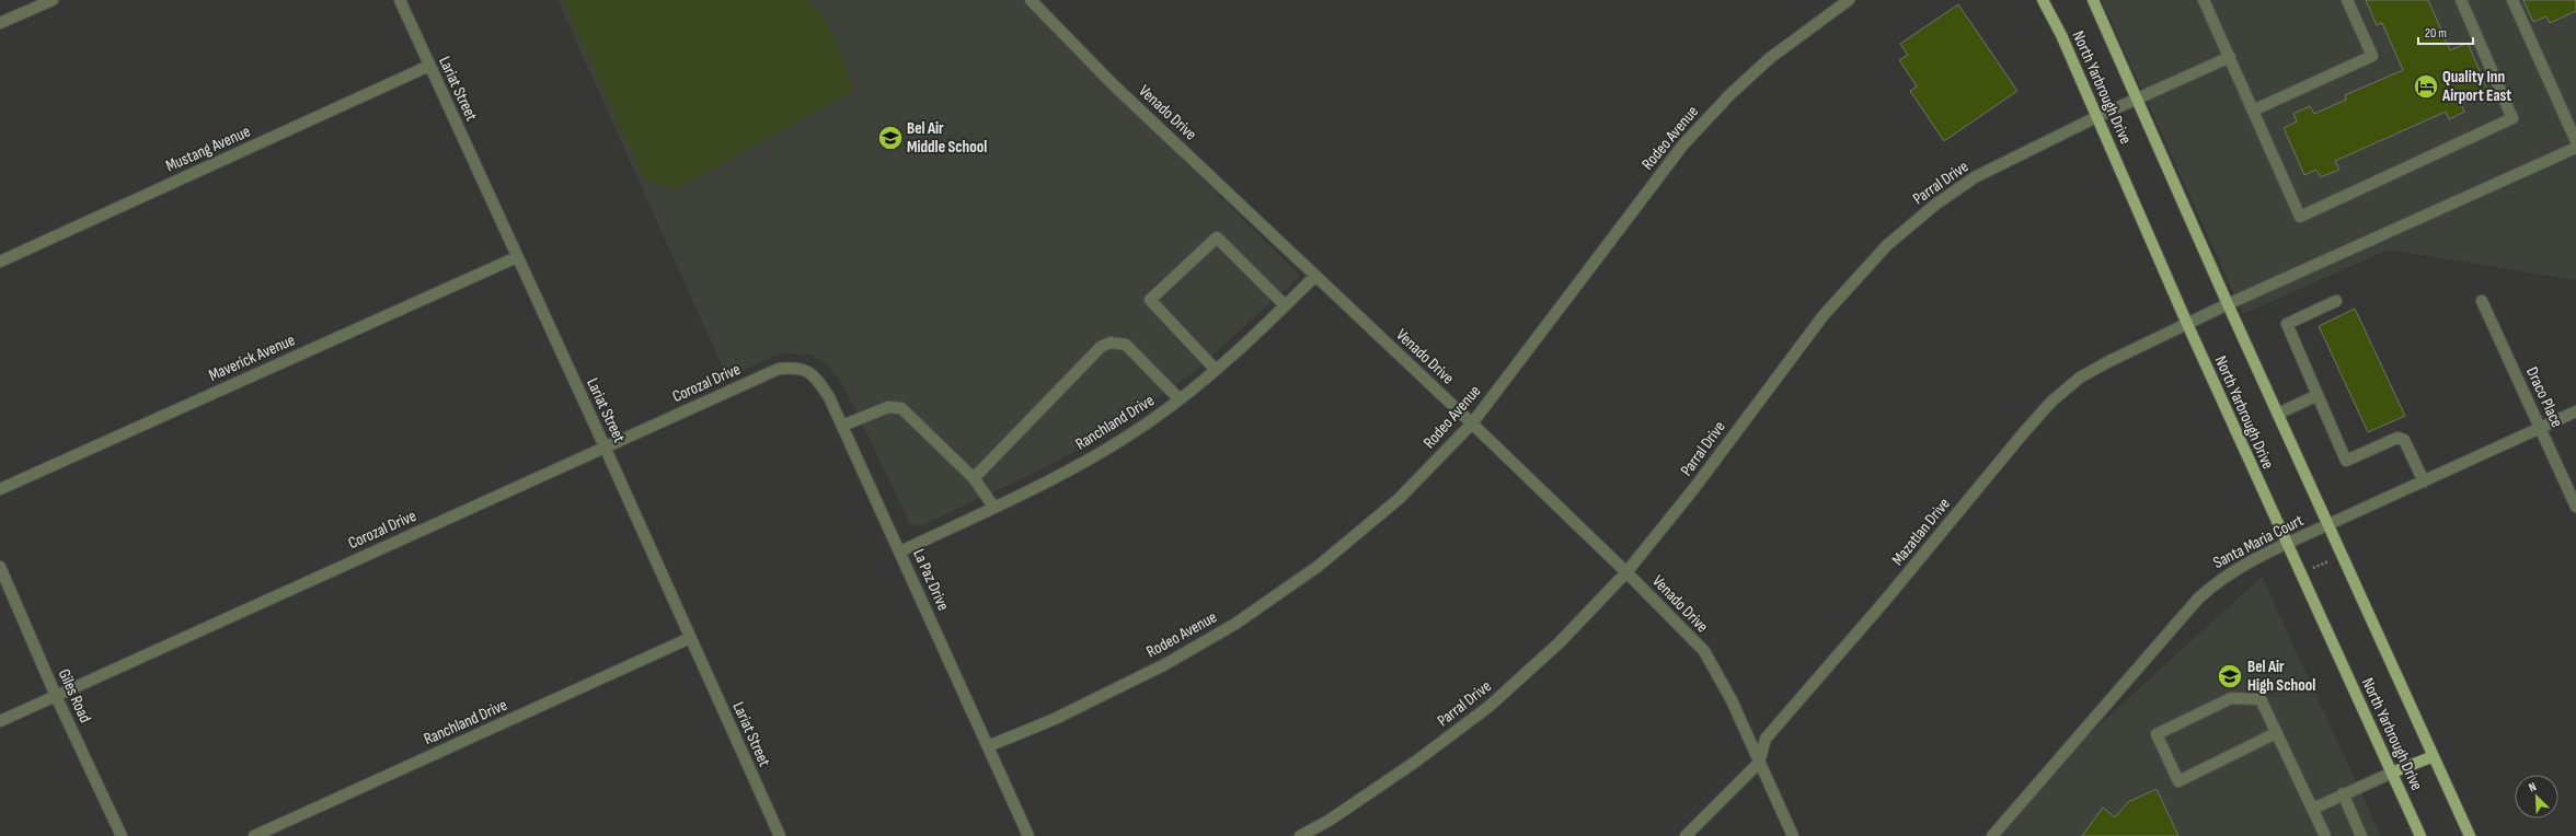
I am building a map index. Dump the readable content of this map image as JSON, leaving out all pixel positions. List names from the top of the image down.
{
  "streets": {
    "main road": ["North Yarbrough Drive"],
    "street": [
      "Lariat Street",
      "Venado Drive",
      "Rodeo Avenue",
      "Mustang Avenue",
      "Parral Drive",
      "Maverick Avenue",
      "Corozal Drive",
      "Draco Place",
      "Ranchland Drive",
      "Mazatlan Drive",
      "Santa Maria Court",
      "La Paz Drive",
      "Giles Road"
    ]
  },
  "crossings": [
    ["North Yarbrough Drive", "Parral Drive"],
    ["North Yarbrough Drive", "Mazatlan Drive"],
    ["North Yarbrough Drive", "Santa Maria Court"],
    ["Lariat Street", "Mustang Avenue"],
    ["Lariat Street", "Maverick Avenue"],
    ["Lariat Street", "Corozal Drive"],
    ["Lariat Street", "Ranchland Drive"],
    ["Venado Drive", "Rodeo Avenue"],
    ["Venado Drive", "Parral Drive"],
    ["Venado Drive", "Ranchland Drive"],
    ["Venado Drive", "Mazatlan Drive"],
    ["Rodeo Avenue", "La Paz Drive"],
    ["Corozal Drive", "La Paz Drive"],
    ["Corozal Drive", "Giles Road"],
    ["Draco Place", "Santa Maria Court"],
    ["Ranchland Drive", "La Paz Drive"]
  ],
  "places": {
    "hotel": ["Quality Inn Airport East"],
    "school or university": ["Bel Air Middle School", "Bel Air High School"]
  },
  "scale_bar": "20 m",
  "north": "top left"
}
